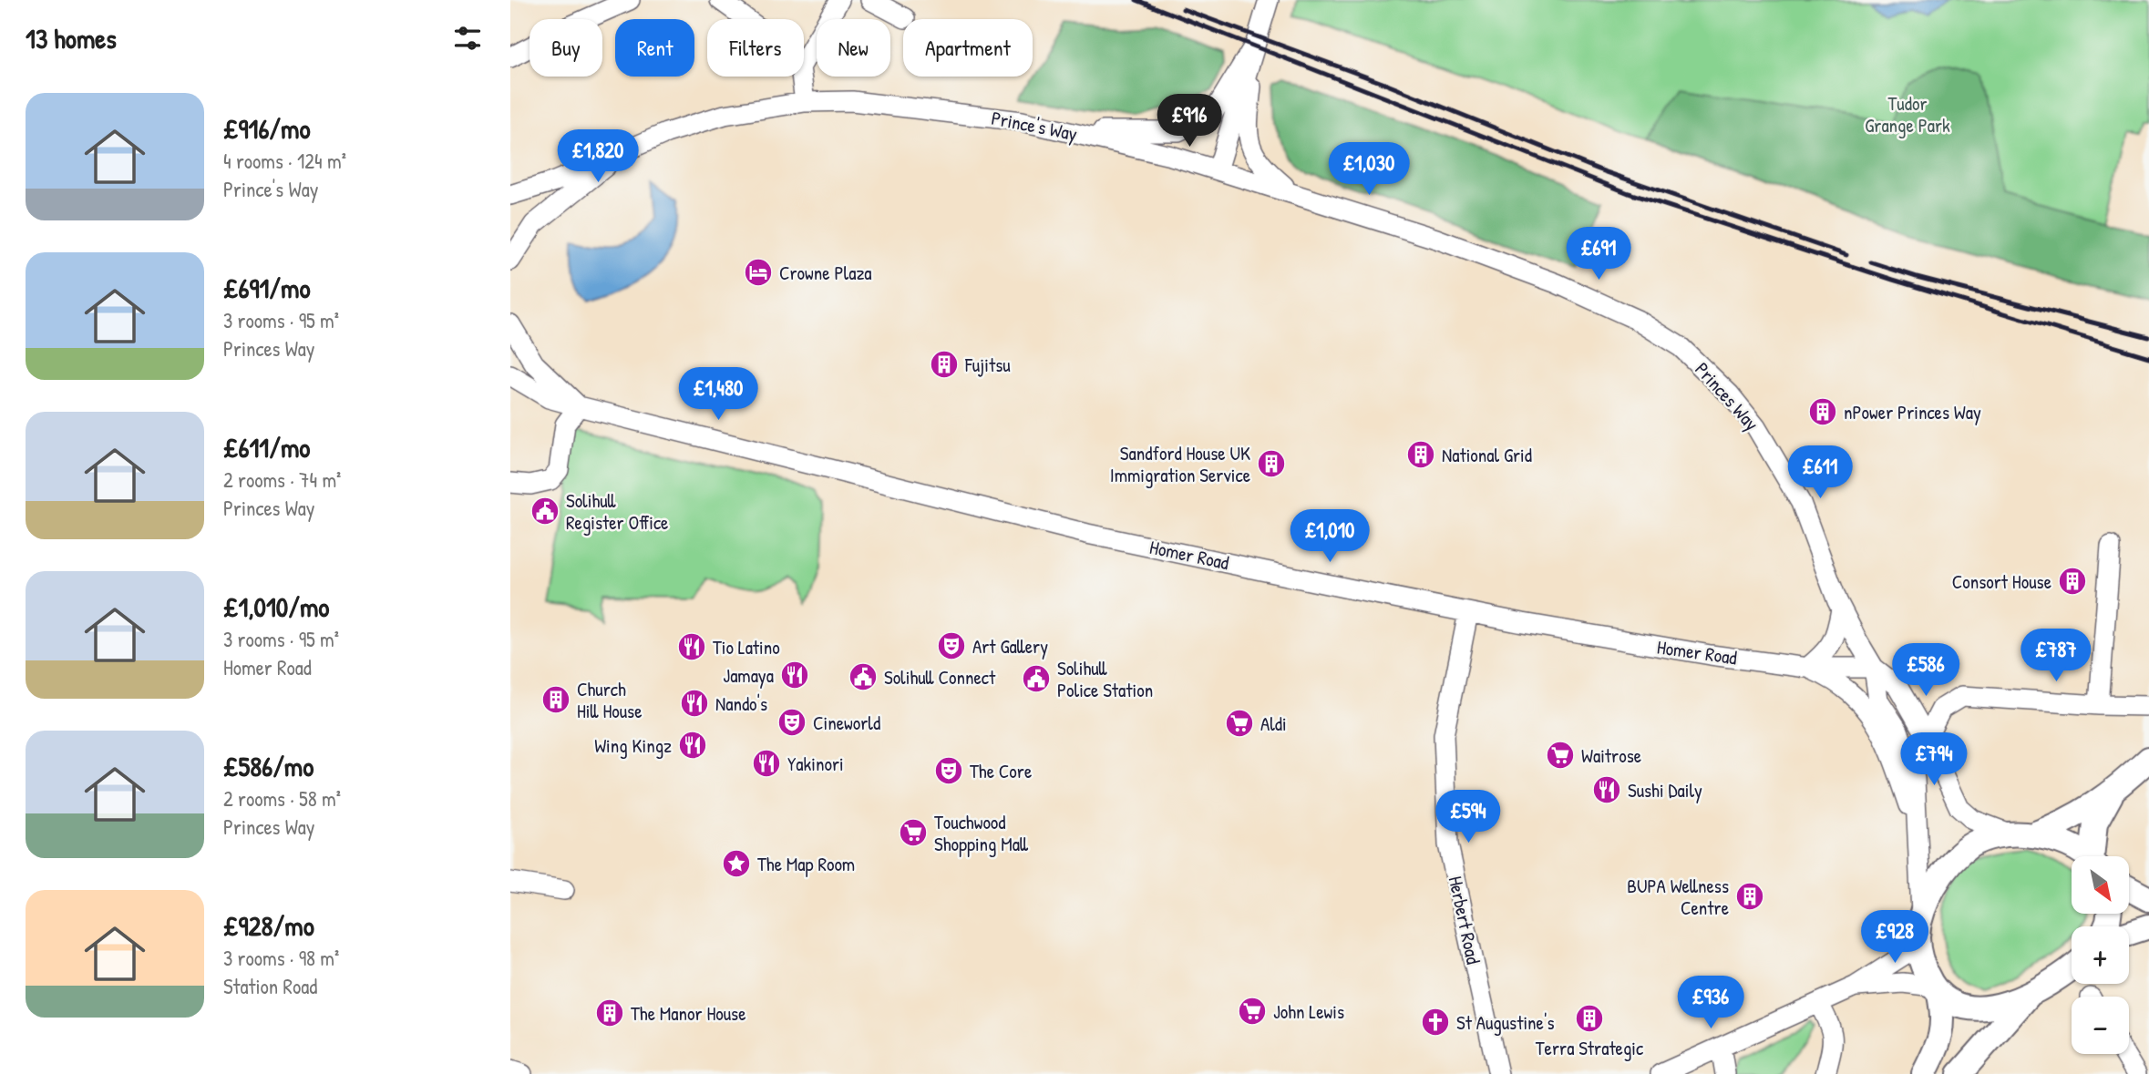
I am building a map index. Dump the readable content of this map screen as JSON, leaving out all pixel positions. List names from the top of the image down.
{
  "streets": {
    "street": [
      "Prince's Way",
      "Princes Way",
      "Homer Road",
      "Herbert Road"
    ]
  },
  "crossings": [
    ["Prince's Way", "Princes Way"],
    ["Princes Way", "Homer Road"],
    ["Homer Road", "Herbert Road"]
  ],
  "parks": ["Tudor Grange Park"],
  "places": {
    "hotel": ["Crowne Plaza"],
    "building": [
      "Fujitsu",
      "nPower Princes Way",
      "National Grid",
      "Sandford House UK Immigration Service",
      "Consort House",
      "Church Hill House",
      "BUPA Wellness Centre",
      "The Manor House",
      "Terra Strategic"
    ],
    "public building": ["Solihull Register Office", "Solihull Connect", "Solihull Police Station"],
    "theatre": ["Art Gallery", "Cineworld", "The Core"],
    "restaurant": [
      "Tio Latino",
      "Jamaya",
      "Nando's",
      "Wing Kingz",
      "Yakinori",
      "Sushi Daily"
    ],
    "supermarket": [
      "Aldi",
      "Waitrose",
      "Touchwood Shopping Mall",
      "John Lewis"
    ],
    "place": ["The Map Room"],
    "church": ["St Augustine's"]
  },
  "north": "bottom right",
  "page": {
    "heading": "13 homes",
    "chip": [
      "Buy",
      "Rent",
      "Filters",
      "New",
      "Apartment"
    ],
    "list": [
      {
        "name": "£916/mo",
        "note": "4 rooms · 124 m² · Prince's Way"
      },
      {
        "name": "£691/mo",
        "note": "3 rooms · 95 m² · Princes Way"
      },
      {
        "name": "£611/mo",
        "note": "2 rooms · 74 m² · Princes Way"
      },
      {
        "name": "£1,010/mo",
        "note": "3 rooms · 95 m² · Homer Road"
      },
      {
        "name": "£586/mo",
        "note": "2 rooms · 58 m² · Princes Way"
      },
      {
        "name": "£928/mo",
        "note": "3 rooms · 98 m² · Station Road"
      }
    ],
    "price": [
      "£916",
      "£1,820",
      "£1,030",
      "£691",
      "£1,480",
      "£611",
      "£1,010",
      "£787",
      "£586",
      "£794",
      "£594",
      "£928",
      "£936"
    ],
    "map_buttons": ["+", "−"]
  }
}
